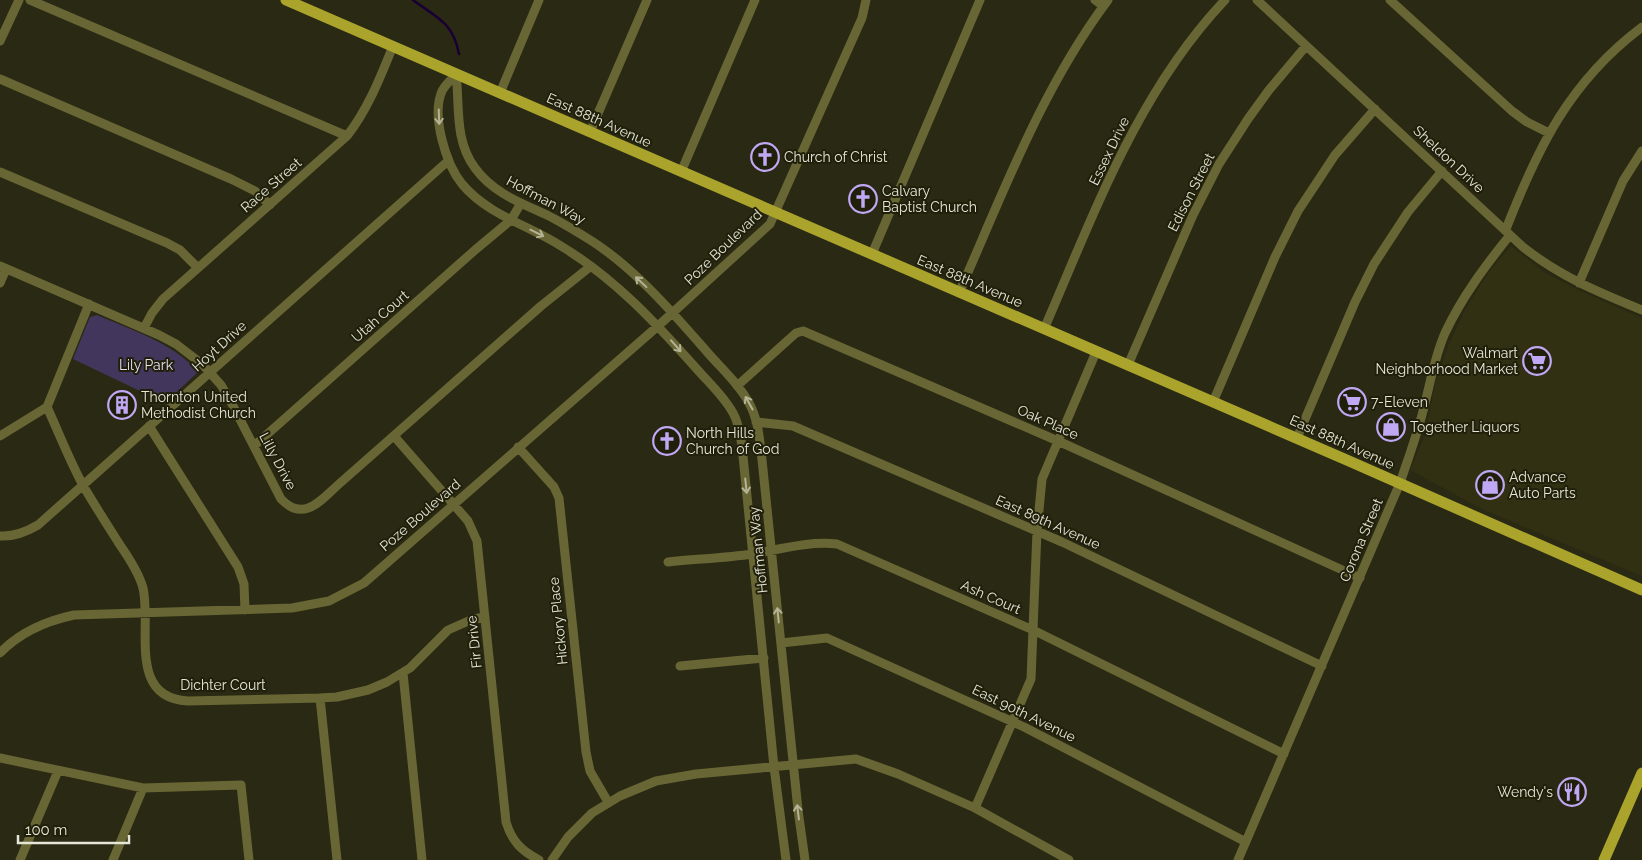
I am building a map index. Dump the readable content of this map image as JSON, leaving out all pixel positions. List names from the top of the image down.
{
  "streets": {
    "main road": ["East 88th Avenue"],
    "street": [
      "Essex Drive",
      "Sheldon Drive",
      "Race Street",
      "Edison Street",
      "Hoffman Way",
      "Poze Boulevard",
      "Utah Court",
      "Hoyt Drive",
      "Oak Place",
      "Lilly Drive",
      "East 89th Avenue",
      "Corona Street",
      "Ash Court",
      "Hickory Place",
      "Fir Drive",
      "Dichter Court",
      "East 90th Avenue"
    ]
  },
  "crossings": [
    ["East 88th Avenue", "Essex Drive"],
    ["East 88th Avenue", "Race Street"],
    ["East 88th Avenue", "Edison Street"],
    ["East 88th Avenue", "Hoffman Way"],
    ["East 88th Avenue", "Poze Boulevard"],
    ["East 88th Avenue", "Corona Street"],
    ["Sheldon Drive", "Edison Street"],
    ["Sheldon Drive", "Corona Street"],
    ["Race Street", "Lilly Drive"],
    ["Hoffman Way", "Poze Boulevard"],
    ["Hoffman Way", "Utah Court"],
    ["Hoffman Way", "Hoyt Drive"],
    ["Hoffman Way", "Oak Place"],
    ["Hoffman Way", "Lilly Drive"],
    ["Hoffman Way", "East 89th Avenue"],
    ["Hoffman Way", "Ash Court"],
    ["Hoffman Way", "East 90th Avenue"],
    ["Poze Boulevard", "Hickory Place"],
    ["Poze Boulevard", "Fir Drive"],
    ["Poze Boulevard", "Dichter Court"],
    ["Utah Court", "Lilly Drive"],
    ["Hoyt Drive", "Lilly Drive"],
    ["Hoyt Drive", "Dichter Court"],
    ["Oak Place", "Corona Street"],
    ["Lilly Drive", "Fir Drive"],
    ["East 89th Avenue", "Corona Street"],
    ["Corona Street", "Ash Court"],
    ["Corona Street", "East 90th Avenue"],
    ["Fir Drive", "Dichter Court"]
  ],
  "parks": ["Lily Park"],
  "places": {
    "church": ["Church of Christ", "Calvary Baptist Church", "North Hills Church of God"],
    "supermarket": ["Walmart Neighborhood Market", "7-Eleven"],
    "building": ["Thornton United Methodist Church"],
    "shop": ["Together Liquors", "Advance Auto Parts"],
    "restaurant": ["Wendy's"]
  },
  "scale_bar": "100 m"
}
